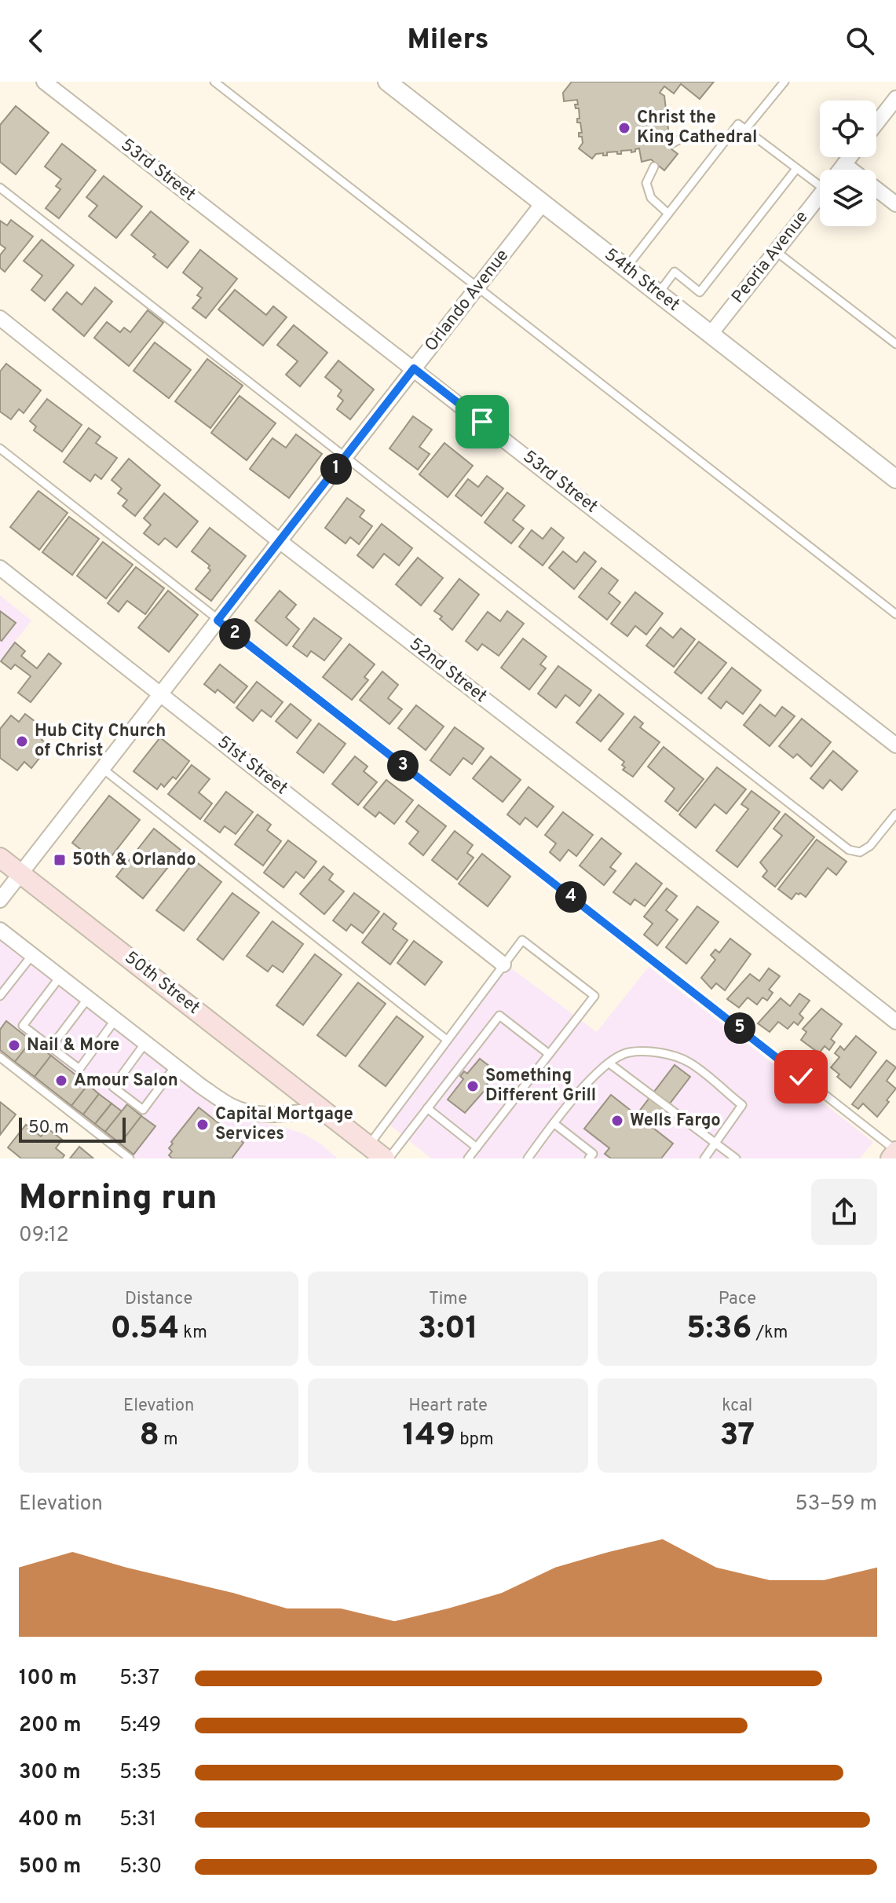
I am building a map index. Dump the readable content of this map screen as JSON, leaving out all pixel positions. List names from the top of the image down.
{
  "streets": {
    "main road": ["50th Street"],
    "street": [
      "53rd Street",
      "Peoria Avenue",
      "54th Street",
      "Orlando Avenue",
      "52nd Street",
      "51st Street"
    ]
  },
  "crossings": [
    ["53rd Street", "Orlando Avenue"],
    ["Peoria Avenue", "54th Street"],
    ["54th Street", "Orlando Avenue"],
    ["Orlando Avenue", "52nd Street"],
    ["Orlando Avenue", "51st Street"],
    ["Orlando Avenue", "50th Street"]
  ],
  "places": {
    "other": [
      "Christ the King Cathedral",
      "Hub City Church of Christ",
      "Nail & More",
      "Amour Salon",
      "Something Different Grill",
      "Wells Fargo",
      "Capital Mortgage Services"
    ],
    "transit": ["50th & Orlando"]
  },
  "scale_bar": "50 m",
  "page": {
    "header": "Milers",
    "pins": [
      "1",
      "2",
      "3",
      "4",
      "5"
    ],
    "scale": "50 m",
    "heading": ["Morning run", "09:12"],
    "stats": [
      ["Distance", "0.54 km"],
      ["Time", "3:01"],
      ["Pace", "5:36 /km"],
      ["Elevation", "8 m"],
      ["Heart rate", "149 bpm"],
      ["kcal", "37"]
    ],
    "chart": ["Elevation", "53–59 m"],
    "list": [
      {
        "name": "100 m",
        "note": "5:37"
      },
      {
        "name": "200 m",
        "note": "5:49"
      },
      {
        "name": "300 m",
        "note": "5:35"
      },
      {
        "name": "400 m",
        "note": "5:31"
      },
      {
        "name": "500 m",
        "note": "5:30"
      }
    ]
  }
}
